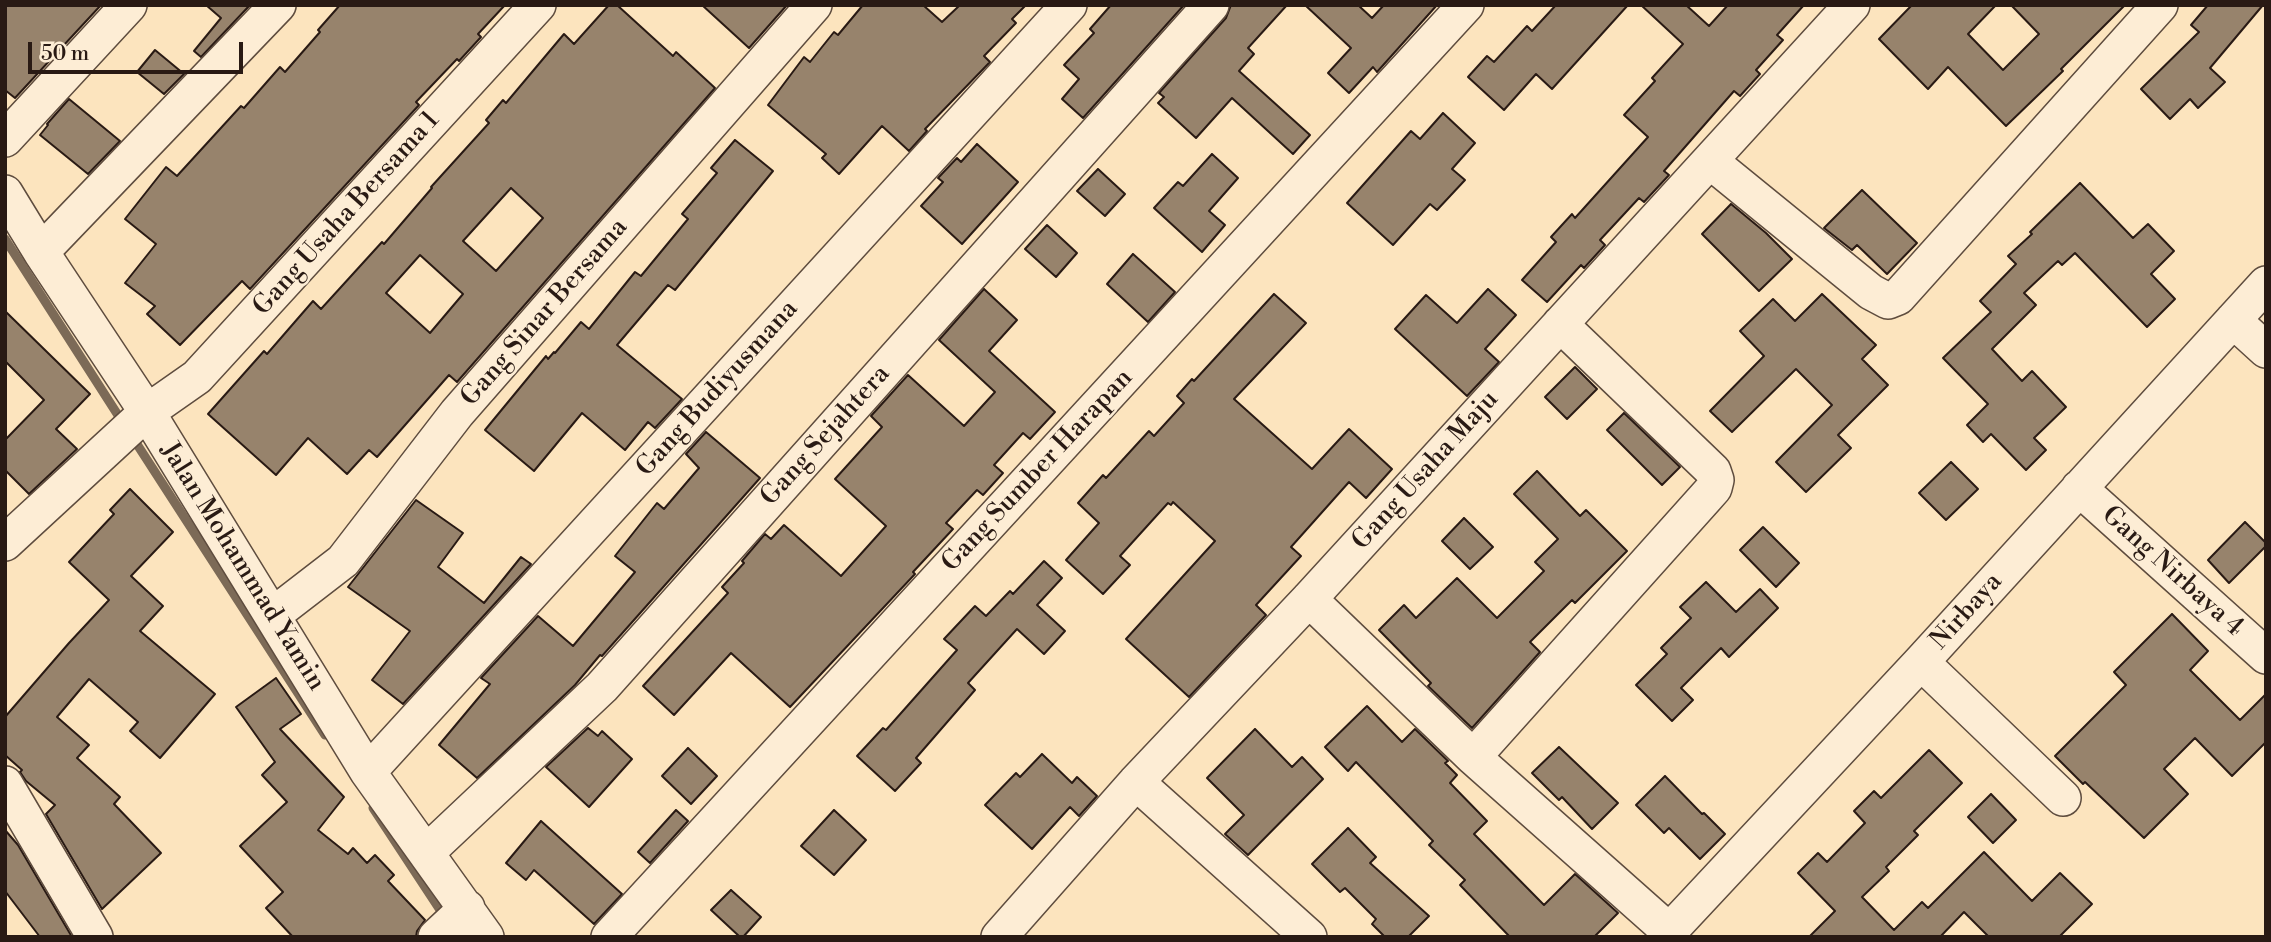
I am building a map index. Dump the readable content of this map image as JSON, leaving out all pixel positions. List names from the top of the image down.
{
  "streets": {
    "street": [
      "Gang Usaha Bersama 1",
      "Gang Sinar Bersama",
      "Gang Budiyusmana",
      "Gang Sejahtera",
      "Gang Sumber Harapan",
      "Gang Usaha Maju",
      "Jalan Mohammad Yamin",
      "Gang Nirbaya 4",
      "Nirbaya"
    ]
  },
  "crossings": [
    ["Gang Usaha Bersama 1", "Jalan Mohammad Yamin"],
    ["Gang Sinar Bersama", "Jalan Mohammad Yamin"],
    ["Gang Budiyusmana", "Jalan Mohammad Yamin"],
    ["Gang Sejahtera", "Jalan Mohammad Yamin"],
    ["Gang Nirbaya 4", "Nirbaya"]
  ],
  "scale_bar": "50 m"
}
